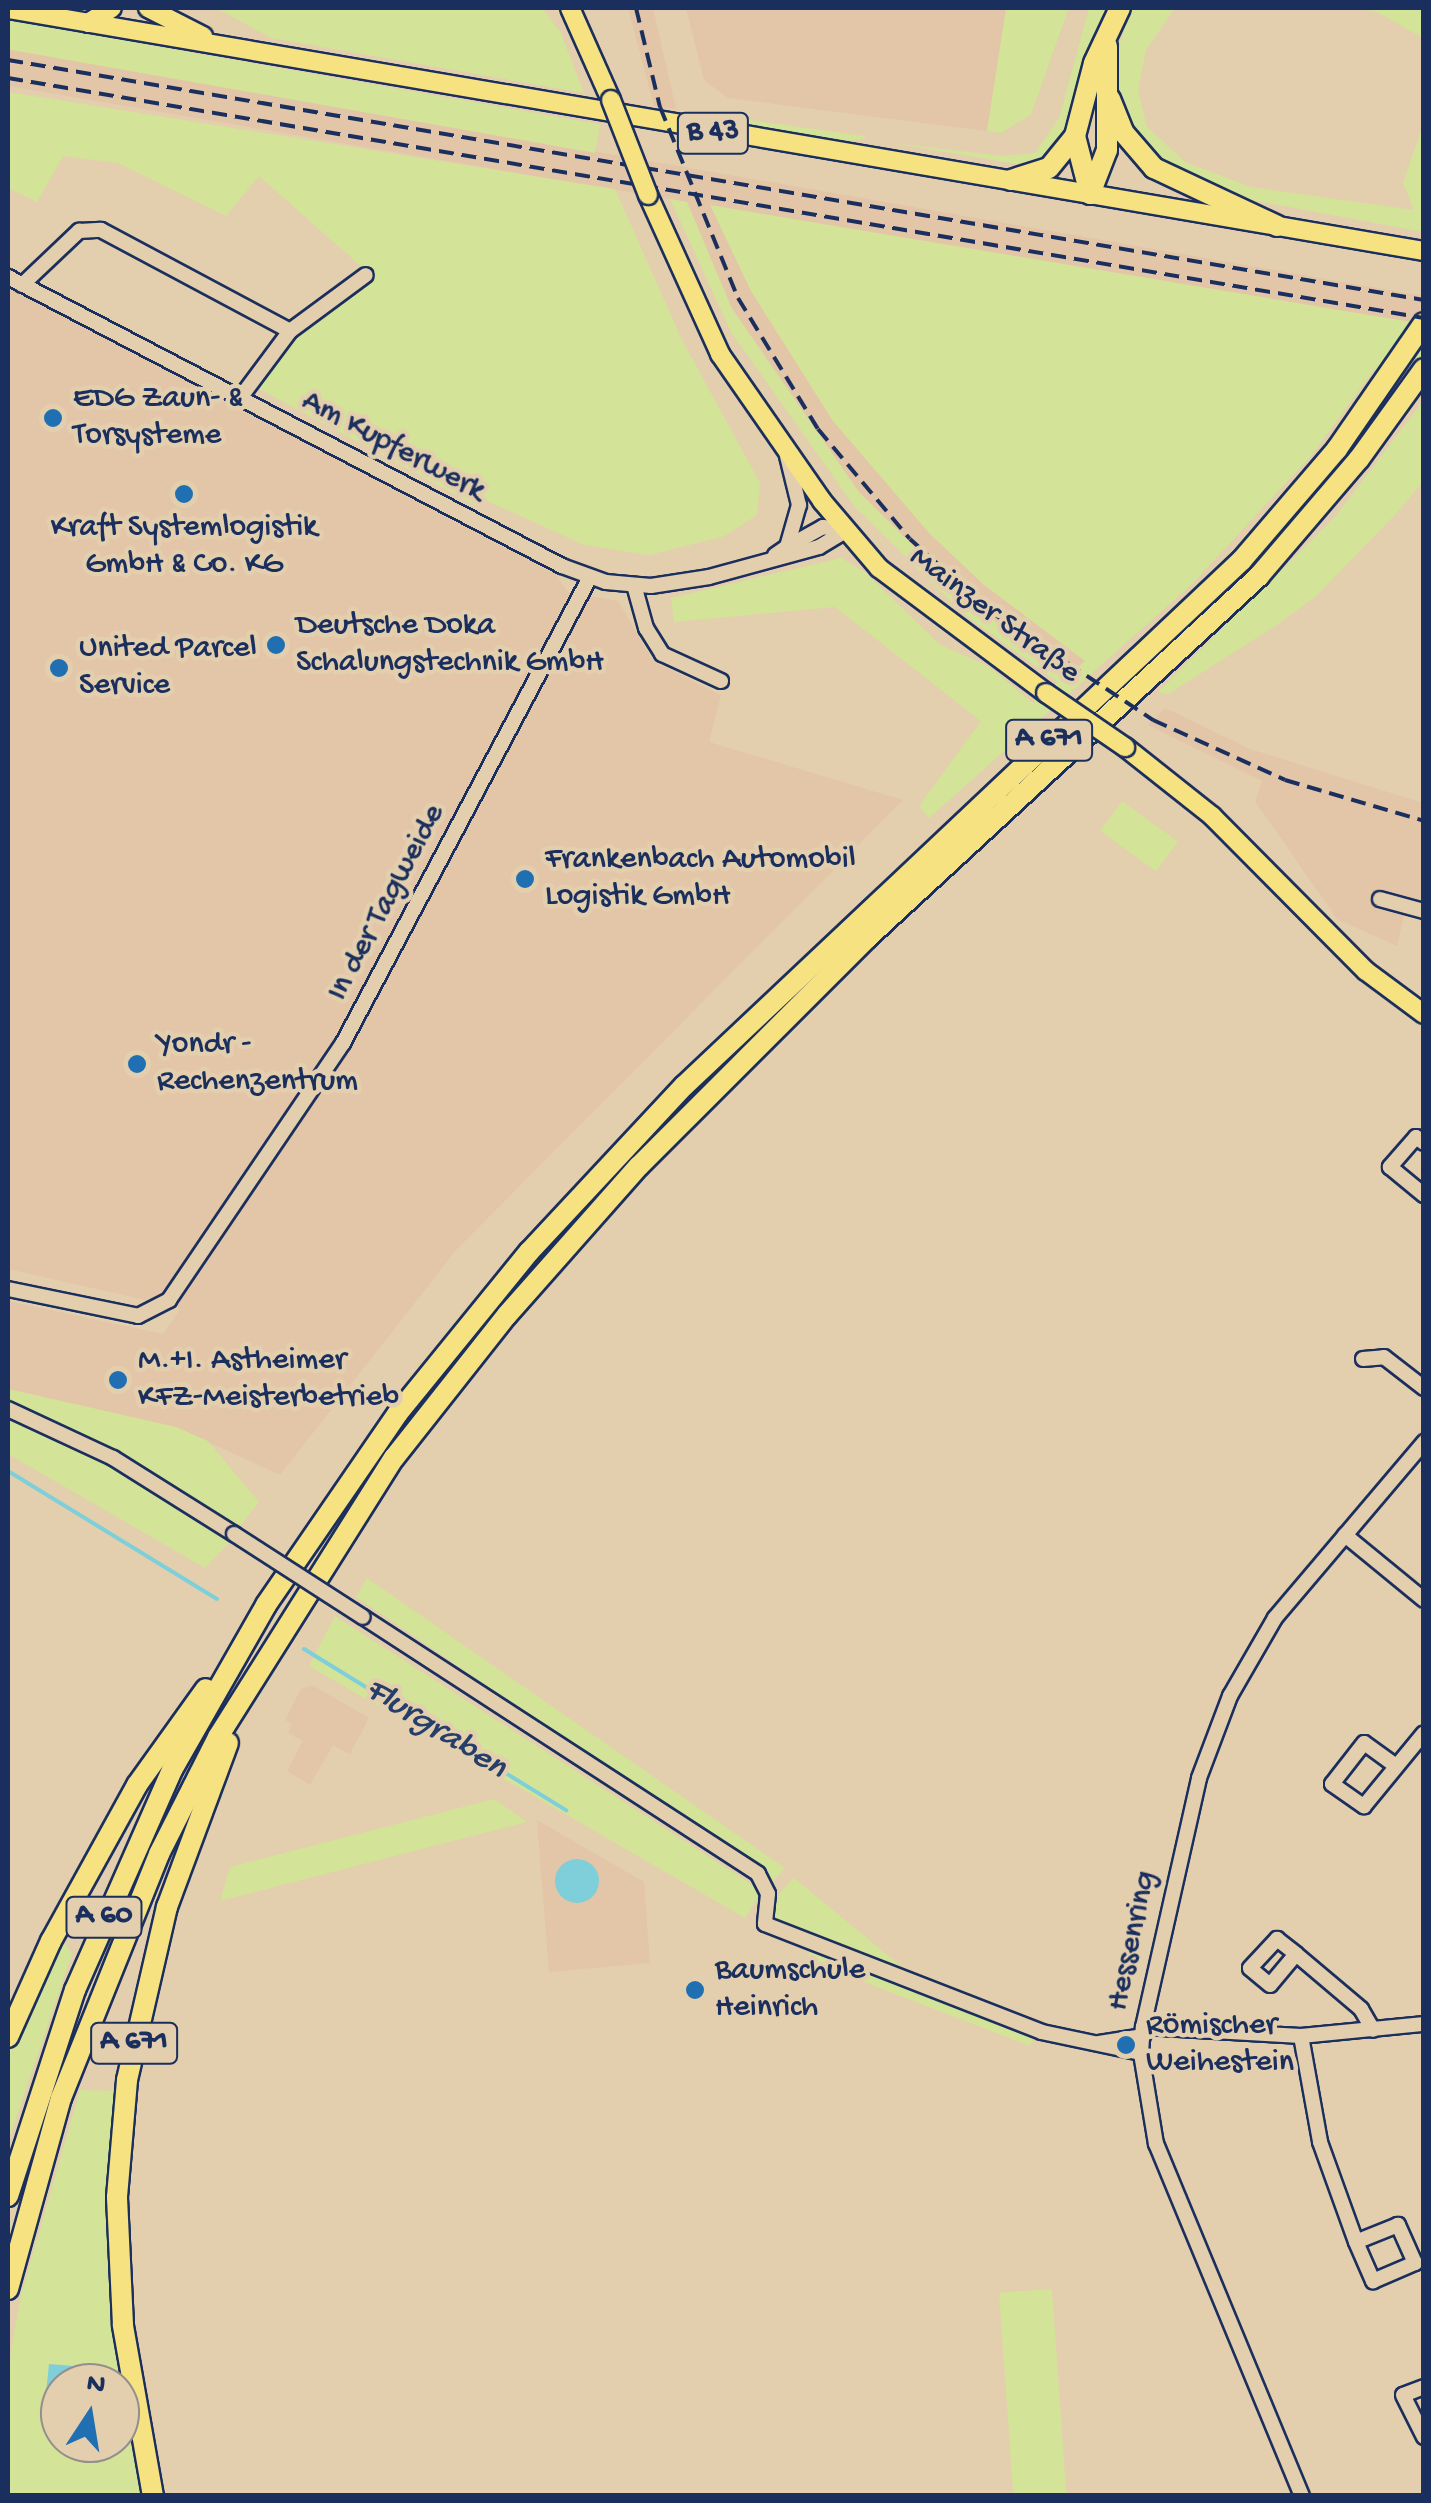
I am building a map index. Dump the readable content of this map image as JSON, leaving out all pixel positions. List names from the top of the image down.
{
  "streets": {
    "highway": ["A 671", "A 60"],
    "main road": ["B 43", "Mainzer Straße"],
    "street": ["Am Kupferwerk", "In der Tagweide", "Hessenring"]
  },
  "crossings": [
    ["Am Kupferwerk", "Mainzer Straße"],
    ["Am Kupferwerk", "In der Tagweide"],
    ["A 671", "A 60"]
  ],
  "water": ["Flurgraben"],
  "places": [
    "EDG Zaun- & Torsysteme",
    "Kraft Systemlogistik GmbH & Co. KG",
    "Deutsche Doka Schalungstechnik GmbH",
    "United Parcel Service",
    "Frankenbach Automobil Logistik GmbH",
    "Yondr - Rechenzentrum",
    "M.+I. Astheimer KFZ-Meisterbetrieb",
    "Baumschule Heinrich",
    "Römischer Weihestein"
  ],
  "north": "top"
}
